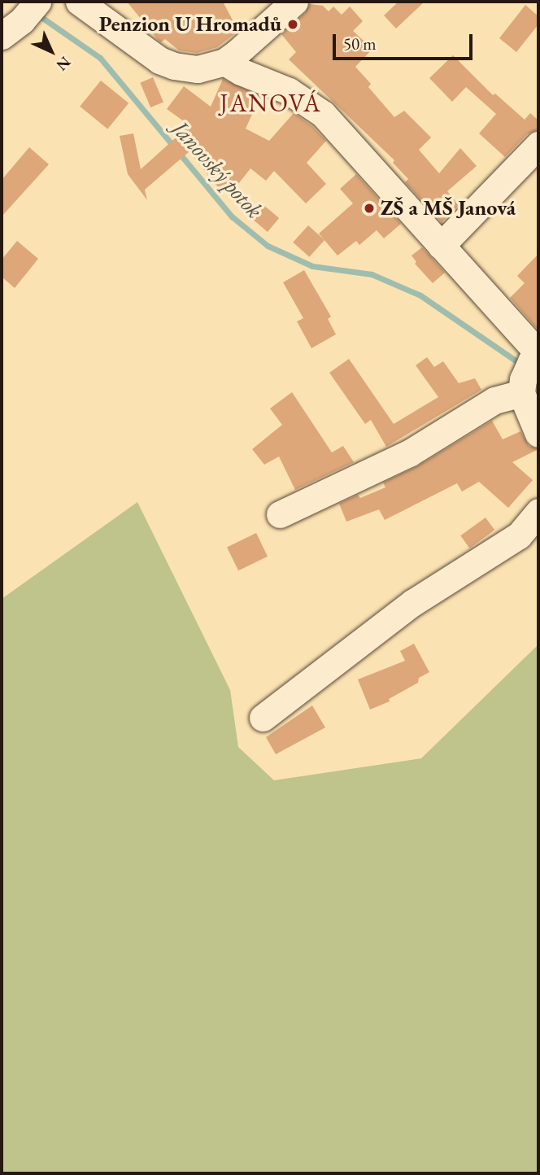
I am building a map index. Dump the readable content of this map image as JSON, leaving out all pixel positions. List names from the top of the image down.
{
  "districts": ["JANOVÁ"],
  "water": ["Janovský potok"],
  "places": ["Penzion U Hromadů", "ZŠ a MŠ Janová"],
  "scale_bar": "50 m",
  "north": "bottom right"
}
